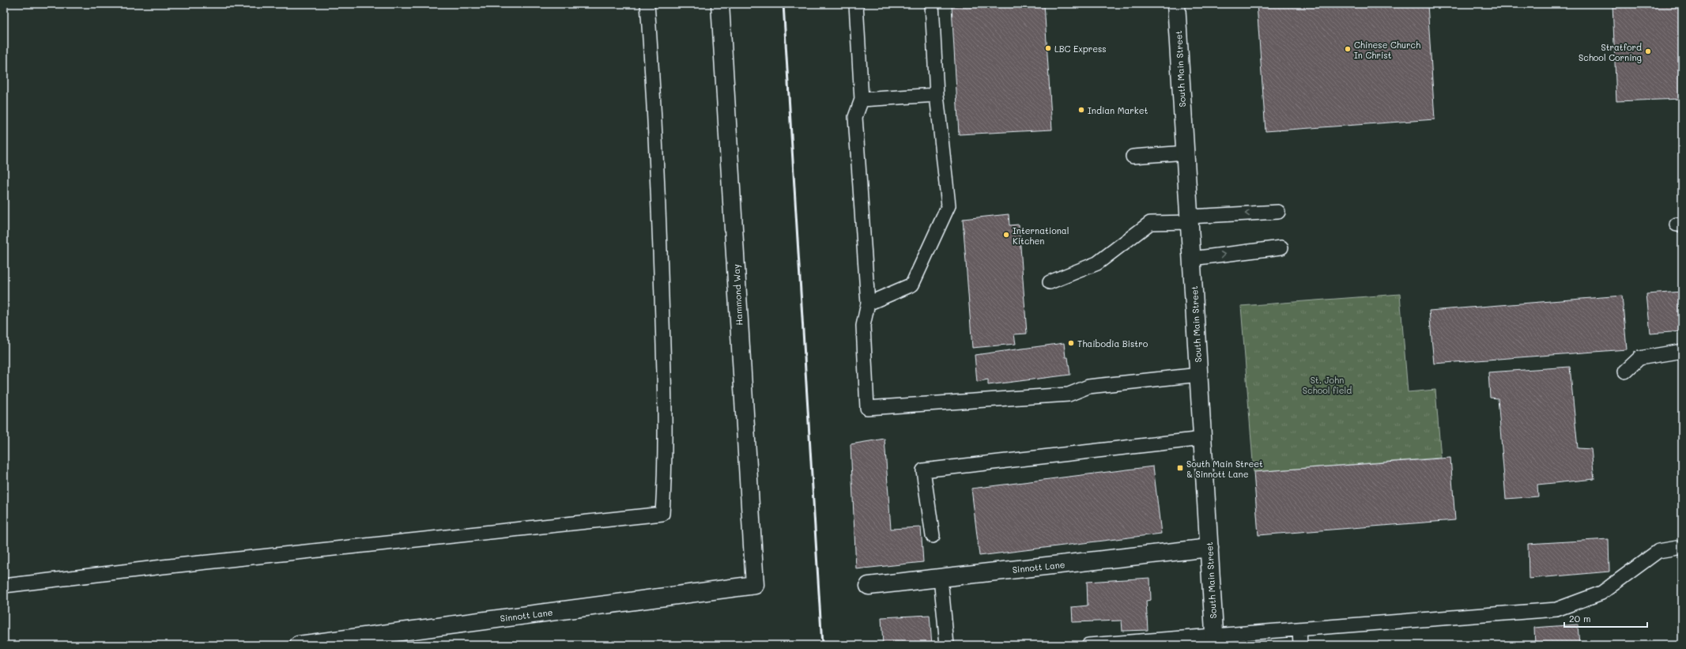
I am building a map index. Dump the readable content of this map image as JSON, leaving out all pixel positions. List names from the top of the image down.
{
  "streets": {
    "street": ["South Main Street", "Hammond Way", "Sinnott Lane"]
  },
  "crossings": [
    ["South Main Street", "Sinnott Lane"],
    ["Hammond Way", "Sinnott Lane"]
  ],
  "parks": ["St. John School field"],
  "places": {
    "other": [
      "LBC Express",
      "Chinese Church In Christ",
      "Stratford School Corning",
      "Indian Market",
      "International Kitchen",
      "Thaibodia Bistro"
    ],
    "transit": ["South Main Street & Sinnott Lane"]
  },
  "scale_bar": "20 m"
}
